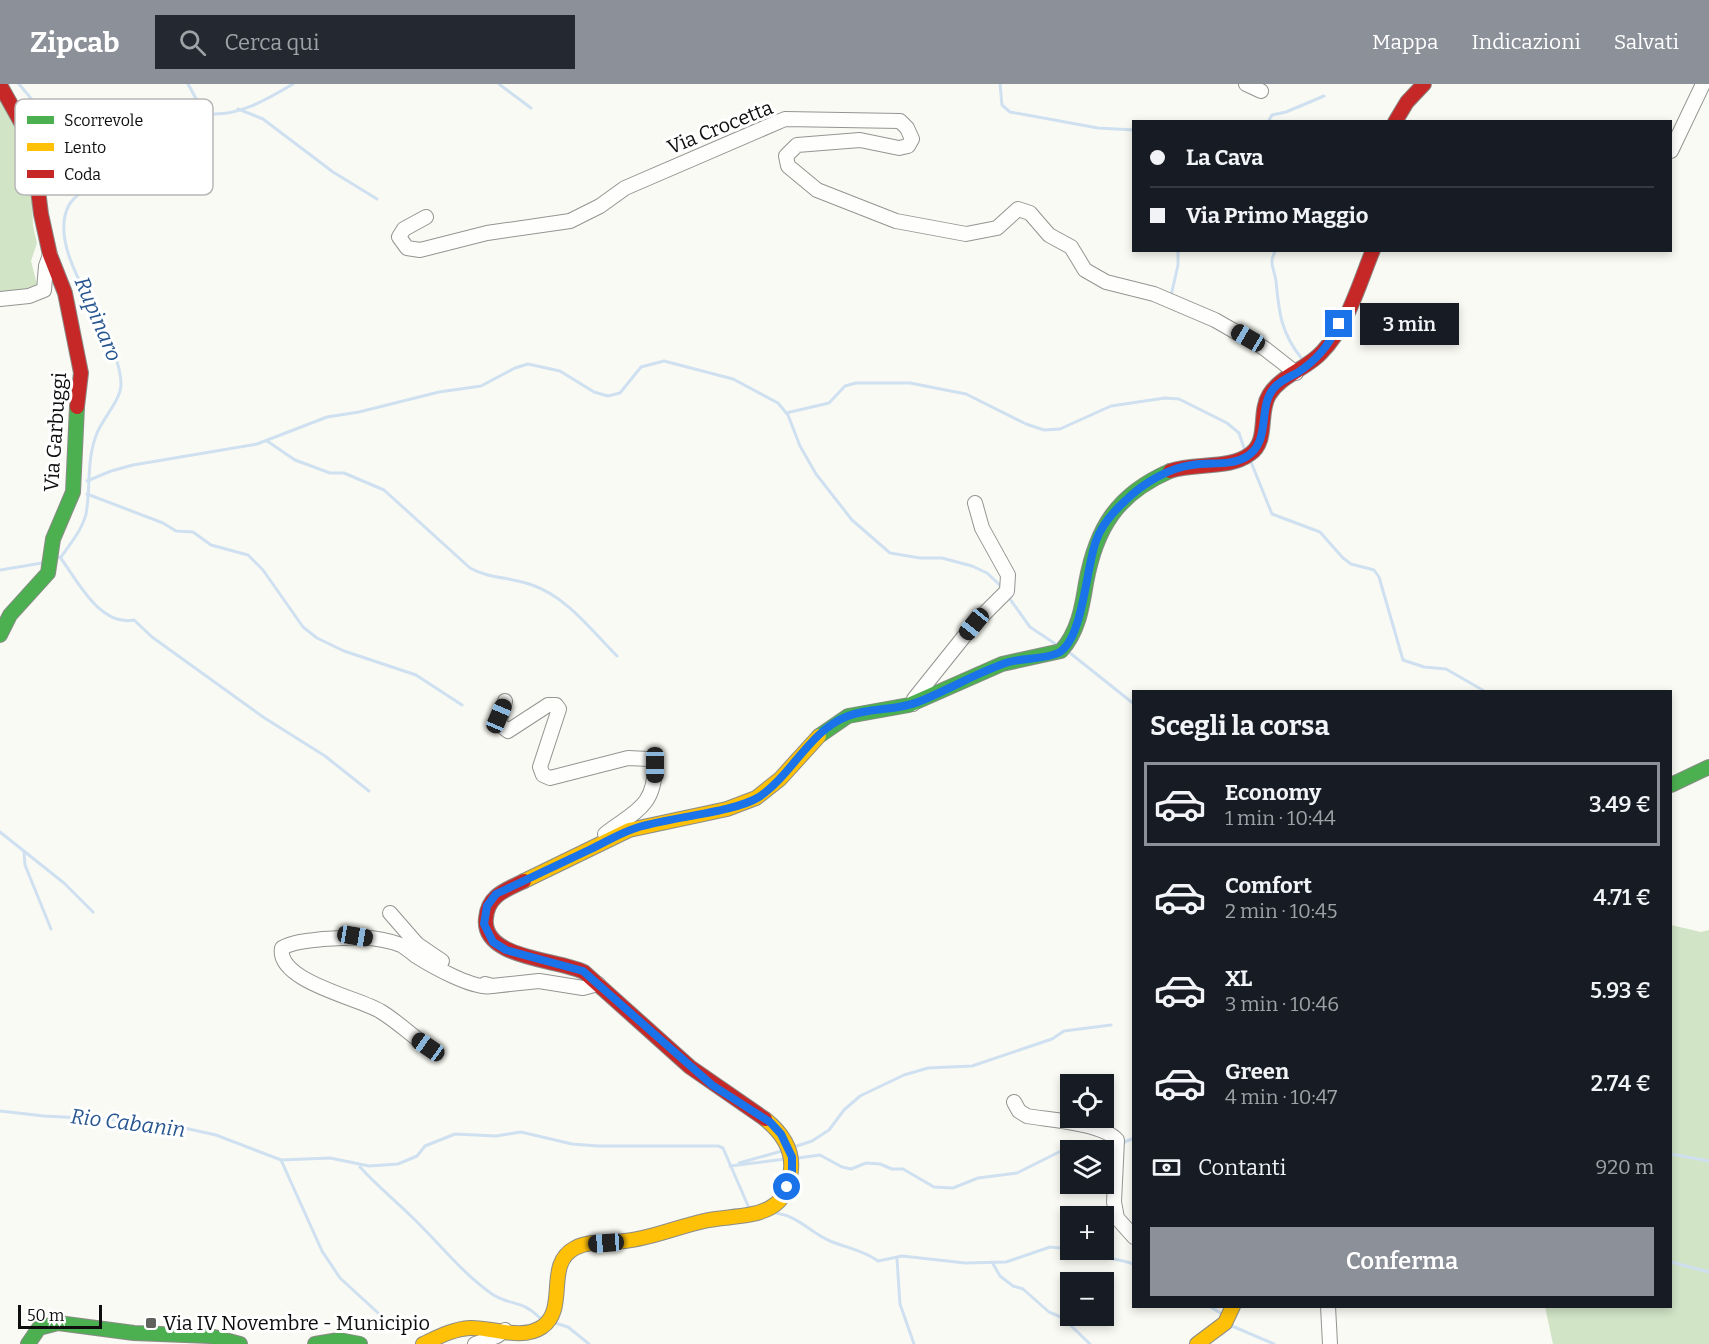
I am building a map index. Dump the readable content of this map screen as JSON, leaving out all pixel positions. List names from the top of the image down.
{
  "streets": {
    "main road": ["Via Garbuggi"],
    "street": ["Via Crocetta"]
  },
  "water": ["Rupinaro", "Rio Cabanin"],
  "places": {
    "transit": ["Via IV Novembre - Municipio"]
  },
  "legend": ["Scorrevole", "Lento", "Coda"],
  "scale_bar": "50 m",
  "page": {
    "header": "Zipcab",
    "search": "Cerca qui",
    "nav": ["Mappa", "Indicazioni", "Salvati"],
    "banner": ["La Cava", "Via Primo Maggio"],
    "bubble": "3 min",
    "heading": "Scegli la corsa",
    "list": [
      {
        "name": "Economy",
        "note": "1 min · 10:44",
        "value": "3.49 €"
      },
      {
        "name": "Comfort",
        "note": "2 min · 10:45",
        "value": "4.71 €"
      },
      {
        "name": "XL",
        "note": "3 min · 10:46",
        "value": "5.93 €"
      },
      {
        "name": "Green",
        "note": "4 min · 10:47",
        "value": "2.74 €"
      }
    ],
    "map_buttons": ["+", "−"],
    "pay": ["Contanti", "920 m"],
    "buttons": "Conferma",
    "scale": "50 m"
  }
}
